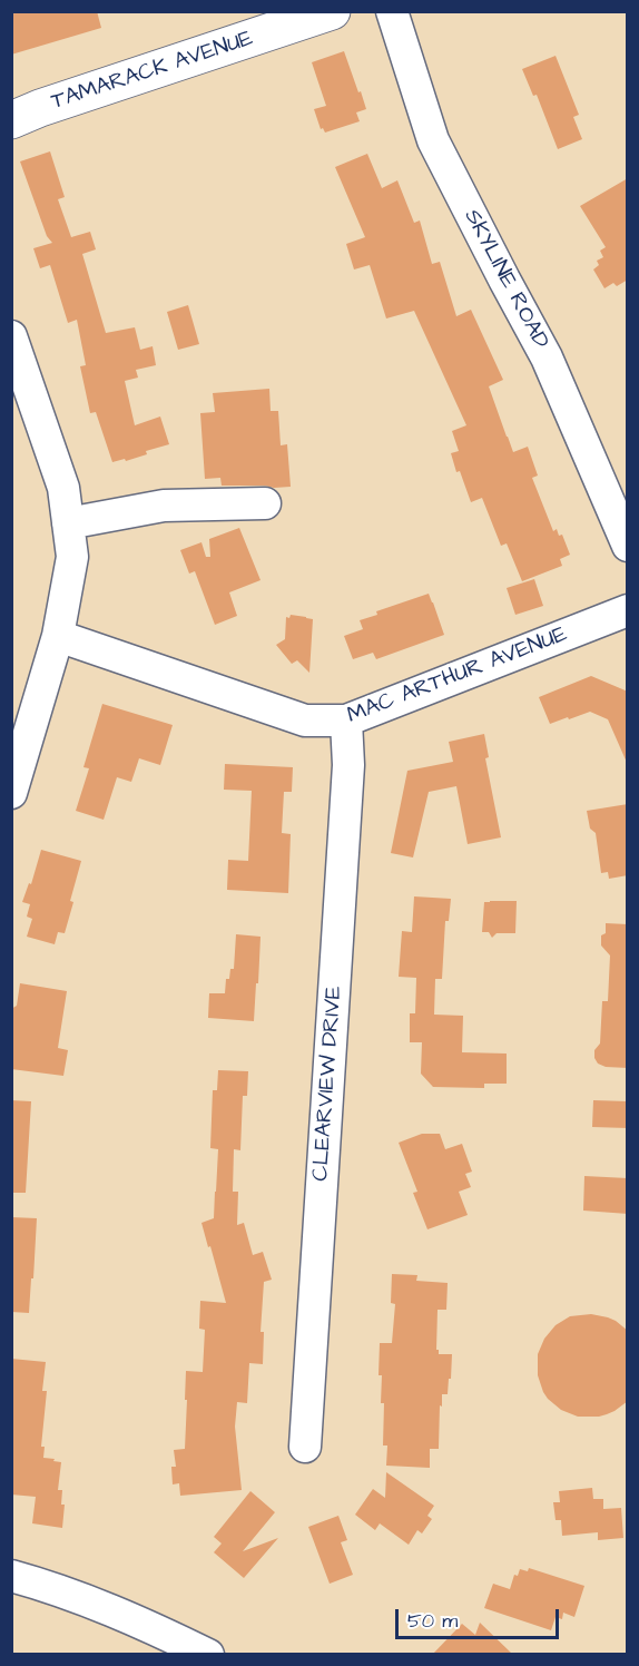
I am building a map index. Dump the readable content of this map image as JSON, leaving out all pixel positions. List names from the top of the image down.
{
  "streets": {
    "main road": ["TAMARACK AVENUE"],
    "street": ["SKYLINE ROAD", "MAC ARTHUR AVENUE", "CLEARVIEW DRIVE"]
  },
  "crossings": [
    ["MAC ARTHUR AVENUE", "CLEARVIEW DRIVE"]
  ],
  "scale_bar": "50 m"
}
